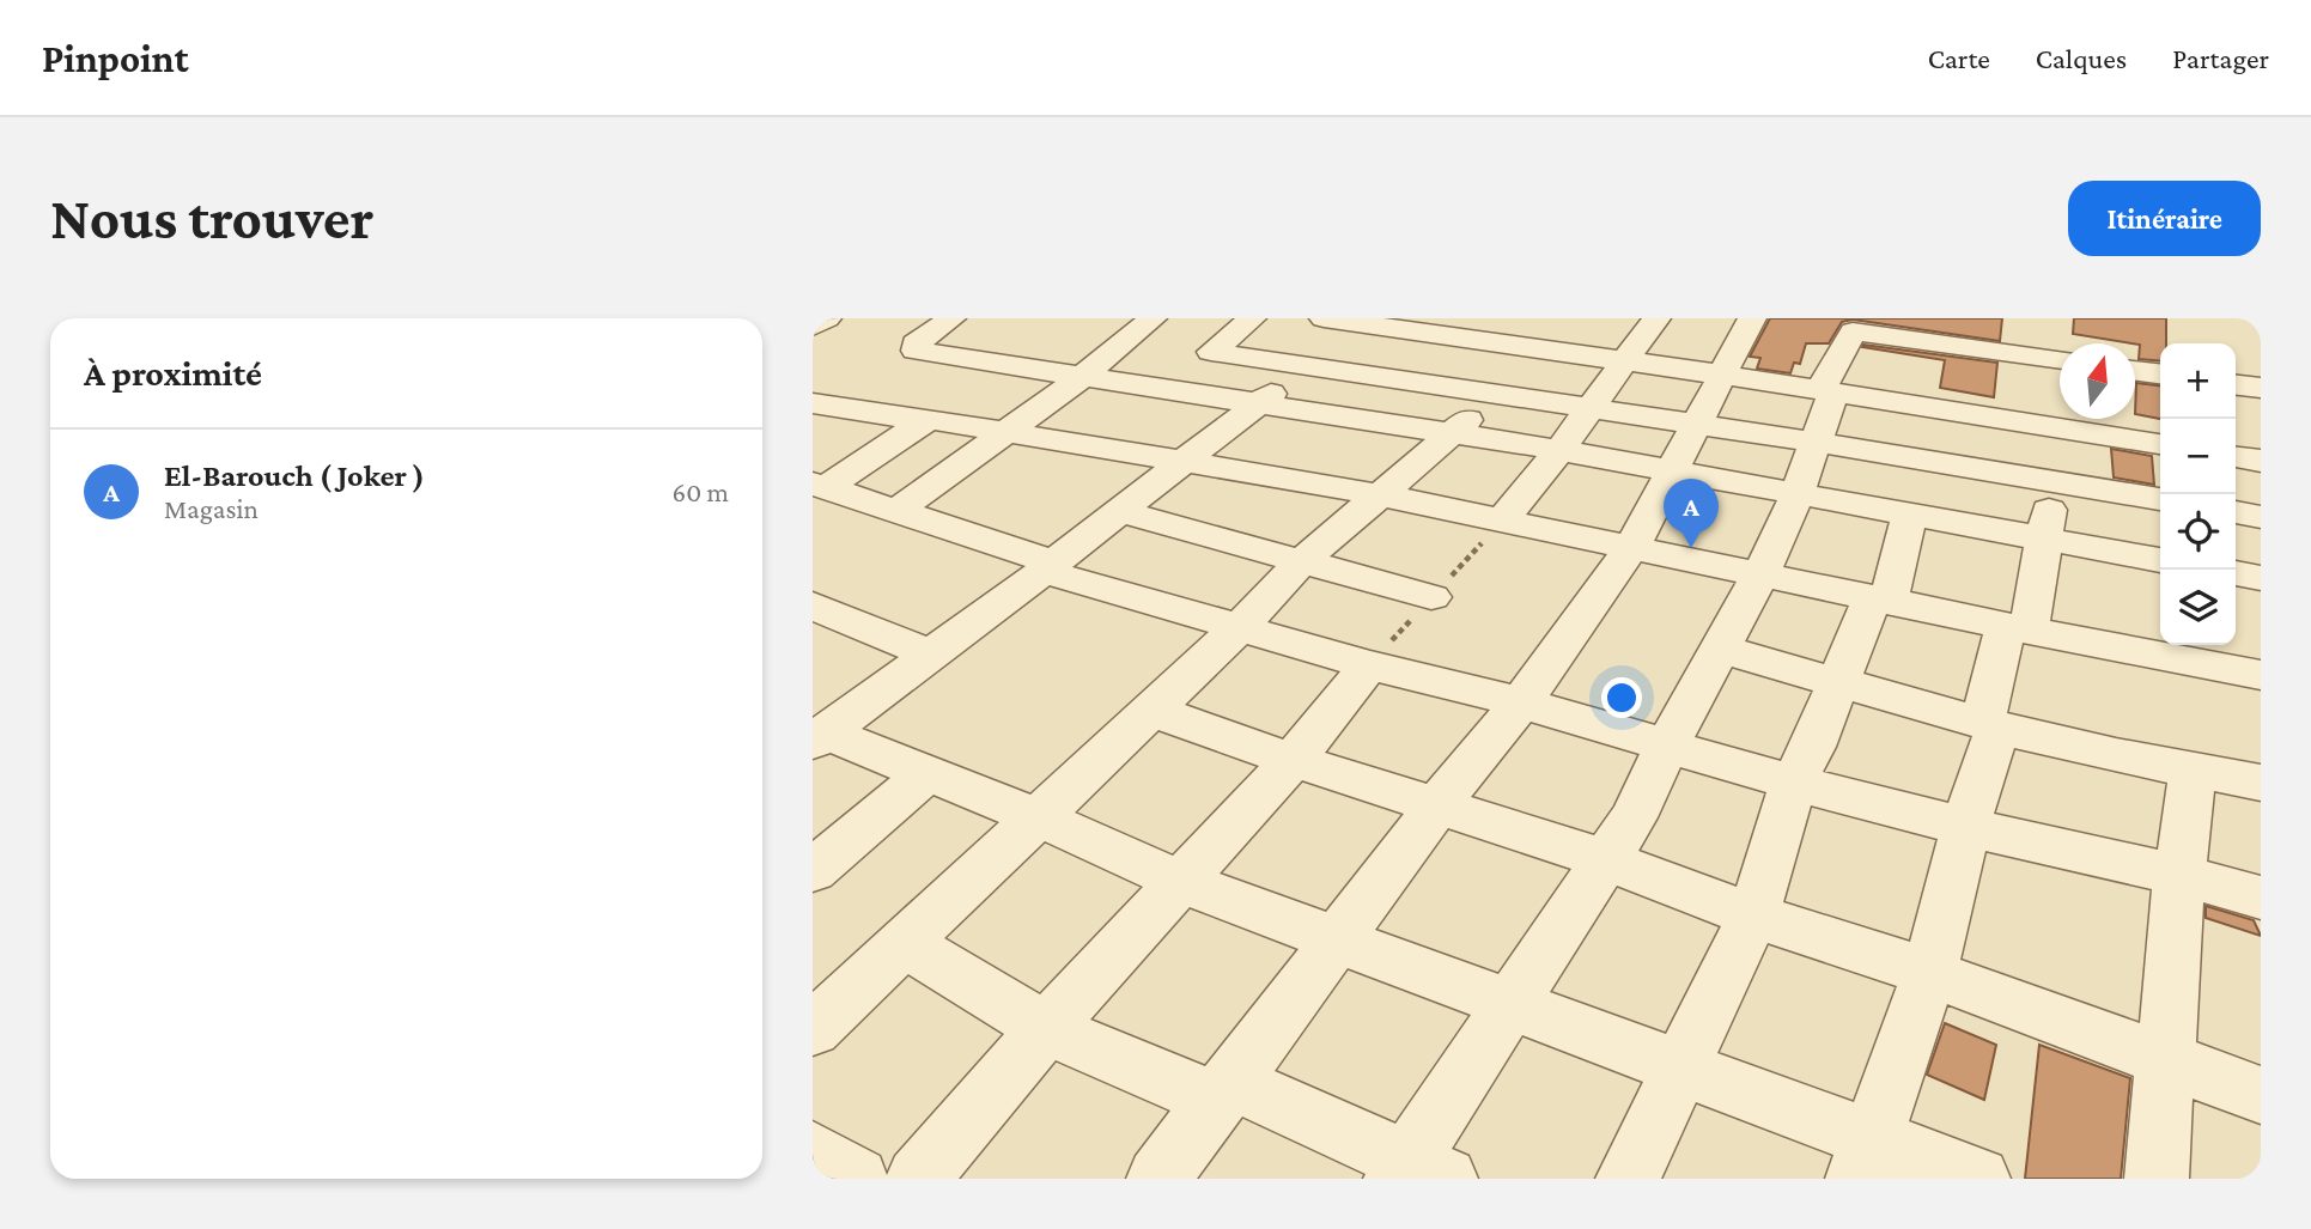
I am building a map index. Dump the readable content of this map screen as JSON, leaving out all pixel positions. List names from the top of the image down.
{
  "north": "top",
  "page": {
    "header": "Pinpoint",
    "nav": ["Carte", "Calques", "Partager"],
    "buttons": "Itinéraire",
    "title": "Nous trouver",
    "heading": "À proximité",
    "map_buttons": ["+", "−"],
    "list": [
      {
        "mark": "A",
        "name": "El-Barouch ( Joker )",
        "note": "Magasin",
        "value": "60 m"
      }
    ],
    "pins": "A"
  }
}
